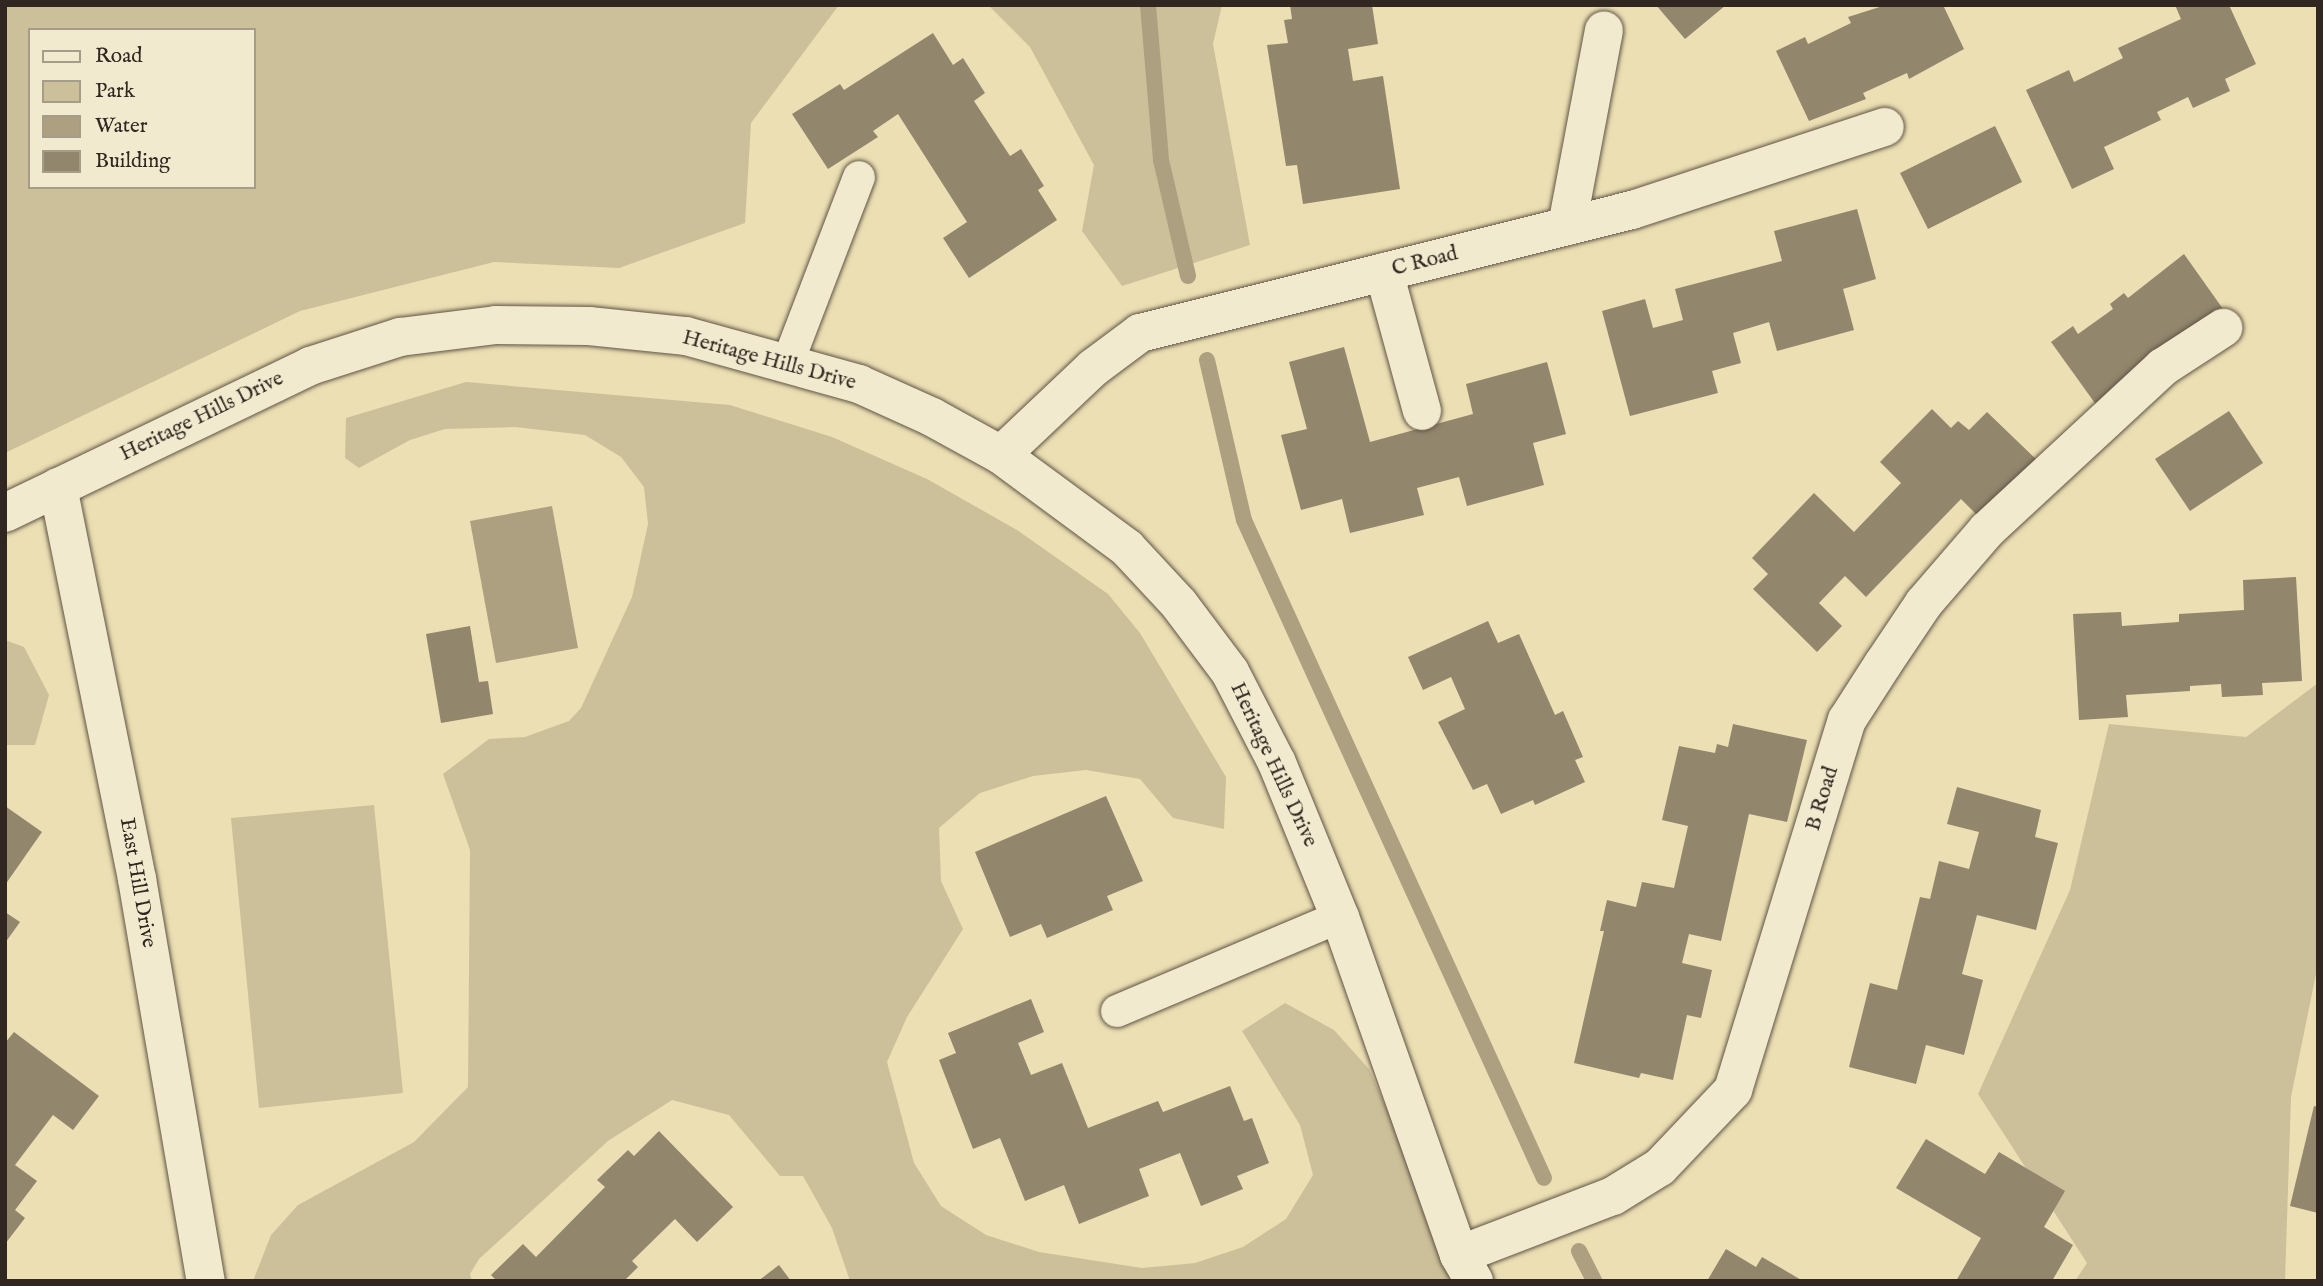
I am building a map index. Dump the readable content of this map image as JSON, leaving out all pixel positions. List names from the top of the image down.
{
  "streets": {
    "street": [
      "C Road",
      "Heritage Hills Drive",
      "B Road",
      "East Hill Drive"
    ]
  },
  "crossings": [
    ["C Road", "Heritage Hills Drive"],
    ["Heritage Hills Drive", "B Road"],
    ["Heritage Hills Drive", "East Hill Drive"]
  ],
  "legend": [
    "Road",
    "Park",
    "Water",
    "Building"
  ]
}
